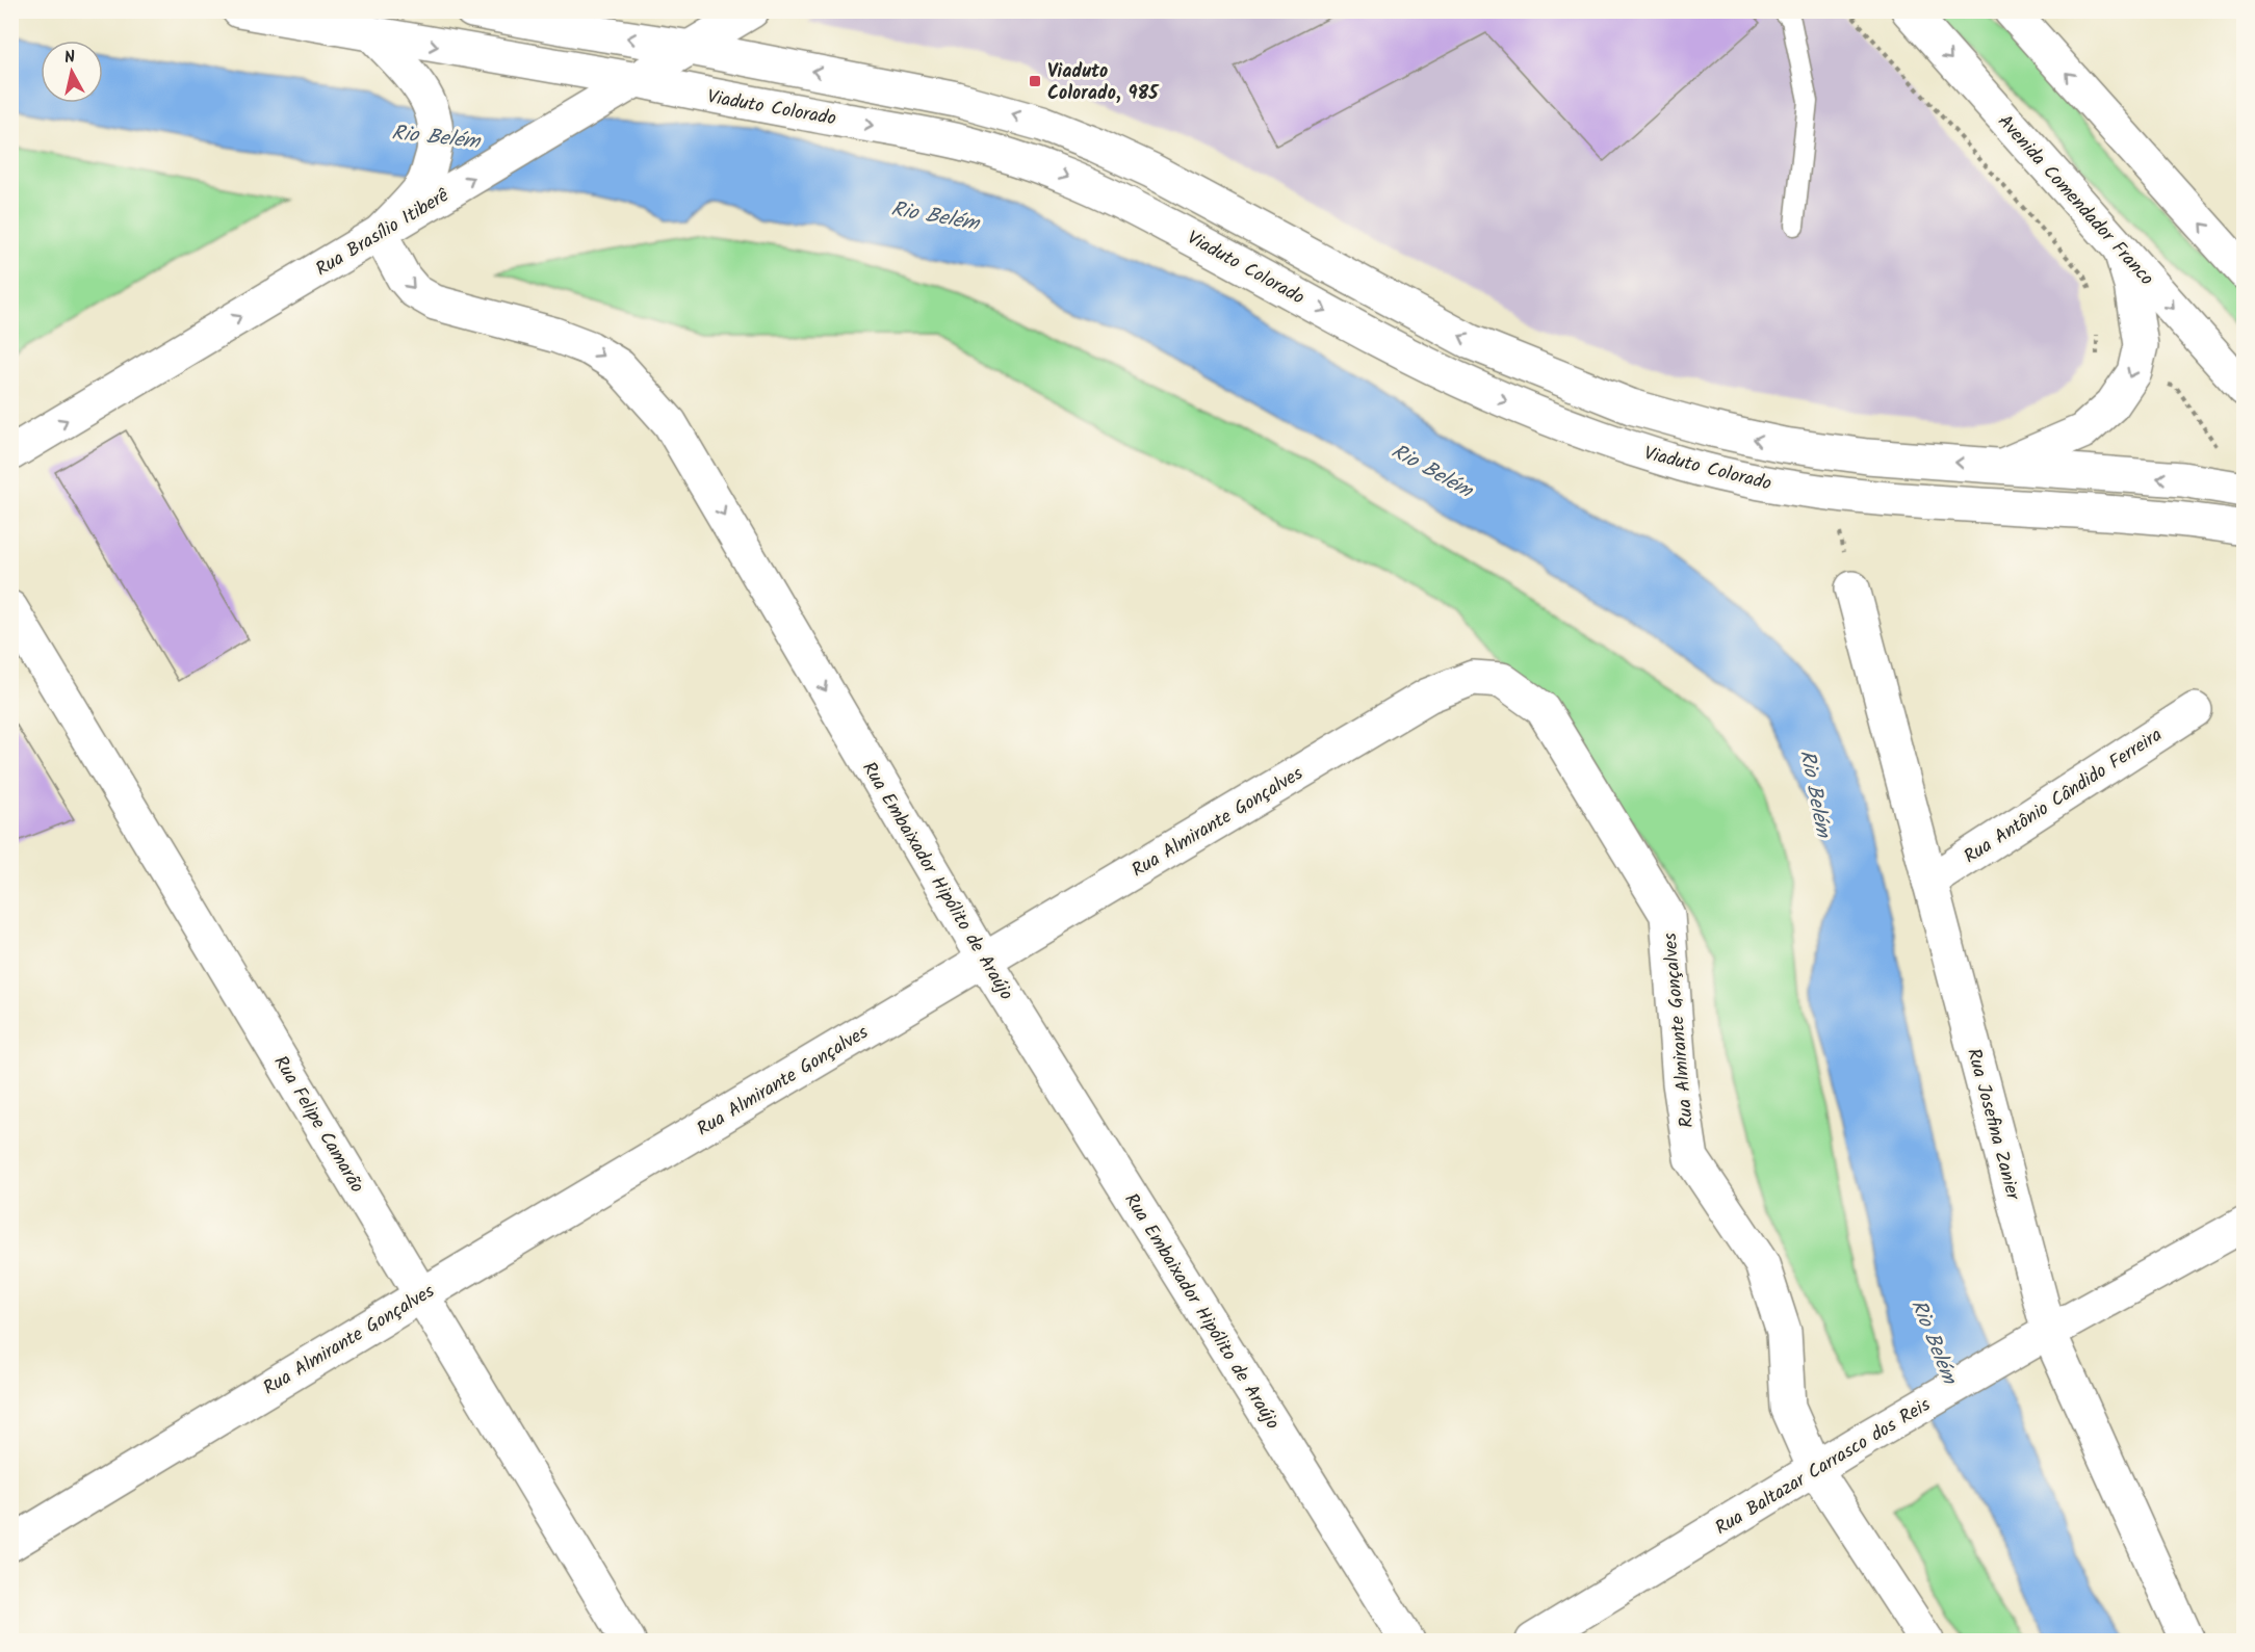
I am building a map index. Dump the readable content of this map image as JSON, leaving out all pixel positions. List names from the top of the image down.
{
  "streets": {
    "street": [
      "Viaduto Colorado",
      "Avenida Comendador Franco",
      "Rua Brasílio Itiberê",
      "Rua Antônio Cândido Ferreira",
      "Rua Almirante Gonçalves",
      "Rua Embaixador Hipólito de Araújo",
      "Rua Felipe Camarão",
      "Rua Josefina Zanier",
      "Rua Baltazar Carrasco dos Reis"
    ]
  },
  "crossings": [
    ["Viaduto Colorado", "Rua Brasílio Itiberê"],
    ["Rua Brasílio Itiberê", "Rua Embaixador Hipólito de Araújo"],
    ["Rua Antônio Cândido Ferreira", "Rua Josefina Zanier"],
    ["Rua Almirante Gonçalves", "Rua Embaixador Hipólito de Araújo"],
    ["Rua Almirante Gonçalves", "Rua Felipe Camarão"],
    ["Rua Almirante Gonçalves", "Rua Baltazar Carrasco dos Reis"],
    ["Rua Josefina Zanier", "Rua Baltazar Carrasco dos Reis"]
  ],
  "one_way": ["Rua Brasílio Itiberê", "Rua Embaixador Hipólito de Araújo"],
  "water": ["Rio Belém"],
  "places": {
    "transit": ["Viaduto Colorado, 985"]
  },
  "north": "top"
}
